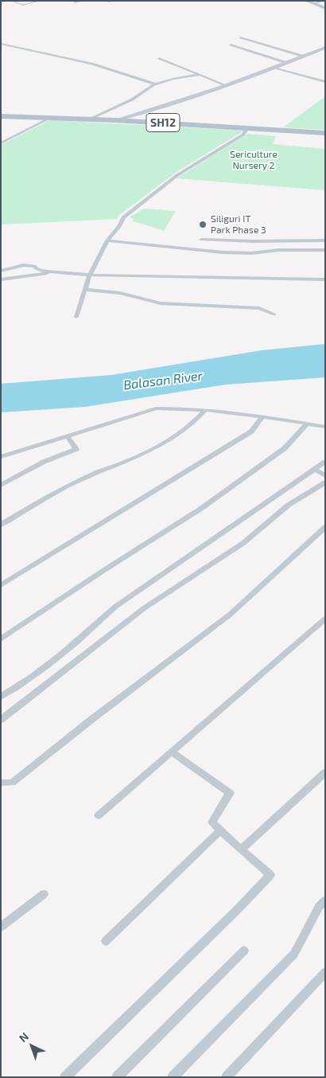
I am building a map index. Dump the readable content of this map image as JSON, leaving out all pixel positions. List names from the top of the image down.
{
  "streets": {
    "main road": ["SH12"]
  },
  "water": ["Balasan River"],
  "parks": ["Sericulture Nursery 2"],
  "places": ["Siliguri IT Park Phase 3"],
  "north": "top left"
}
